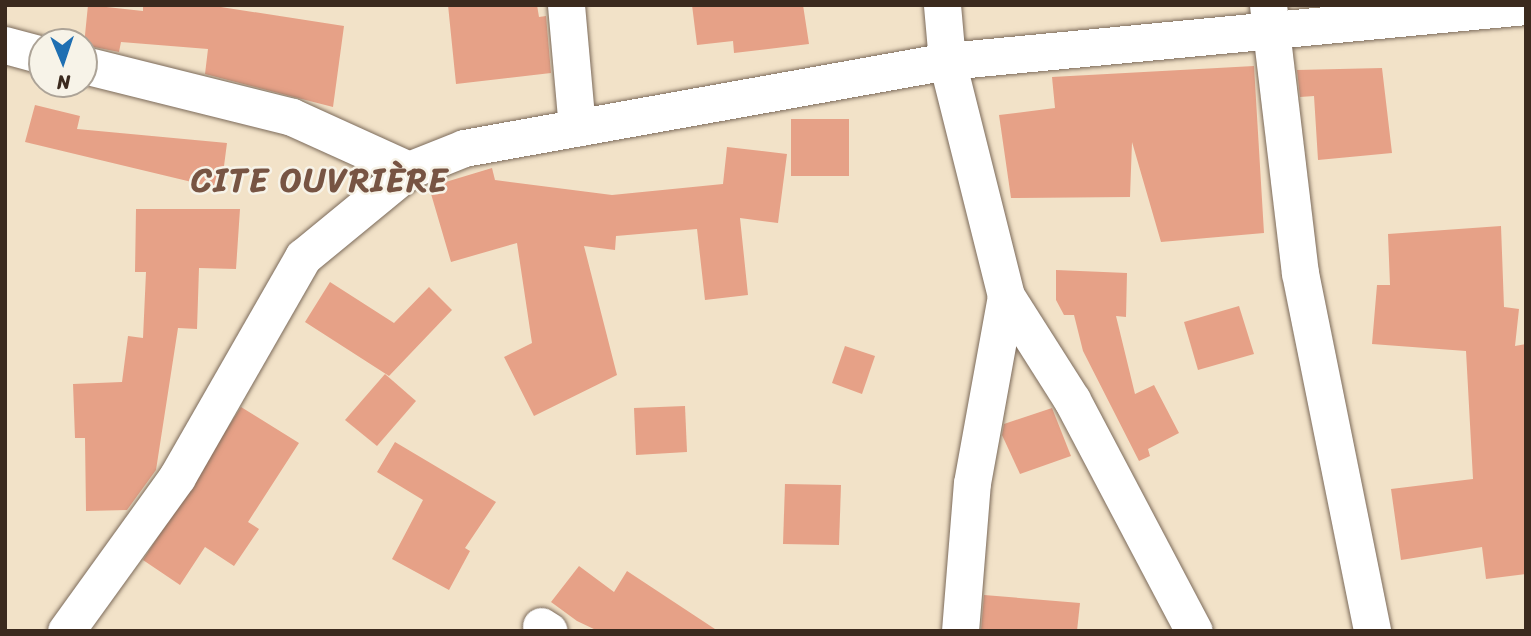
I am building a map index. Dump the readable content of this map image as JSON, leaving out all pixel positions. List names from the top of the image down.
{
  "districts": ["CITE OUVRIÈRE"],
  "north": "bottom"
}
